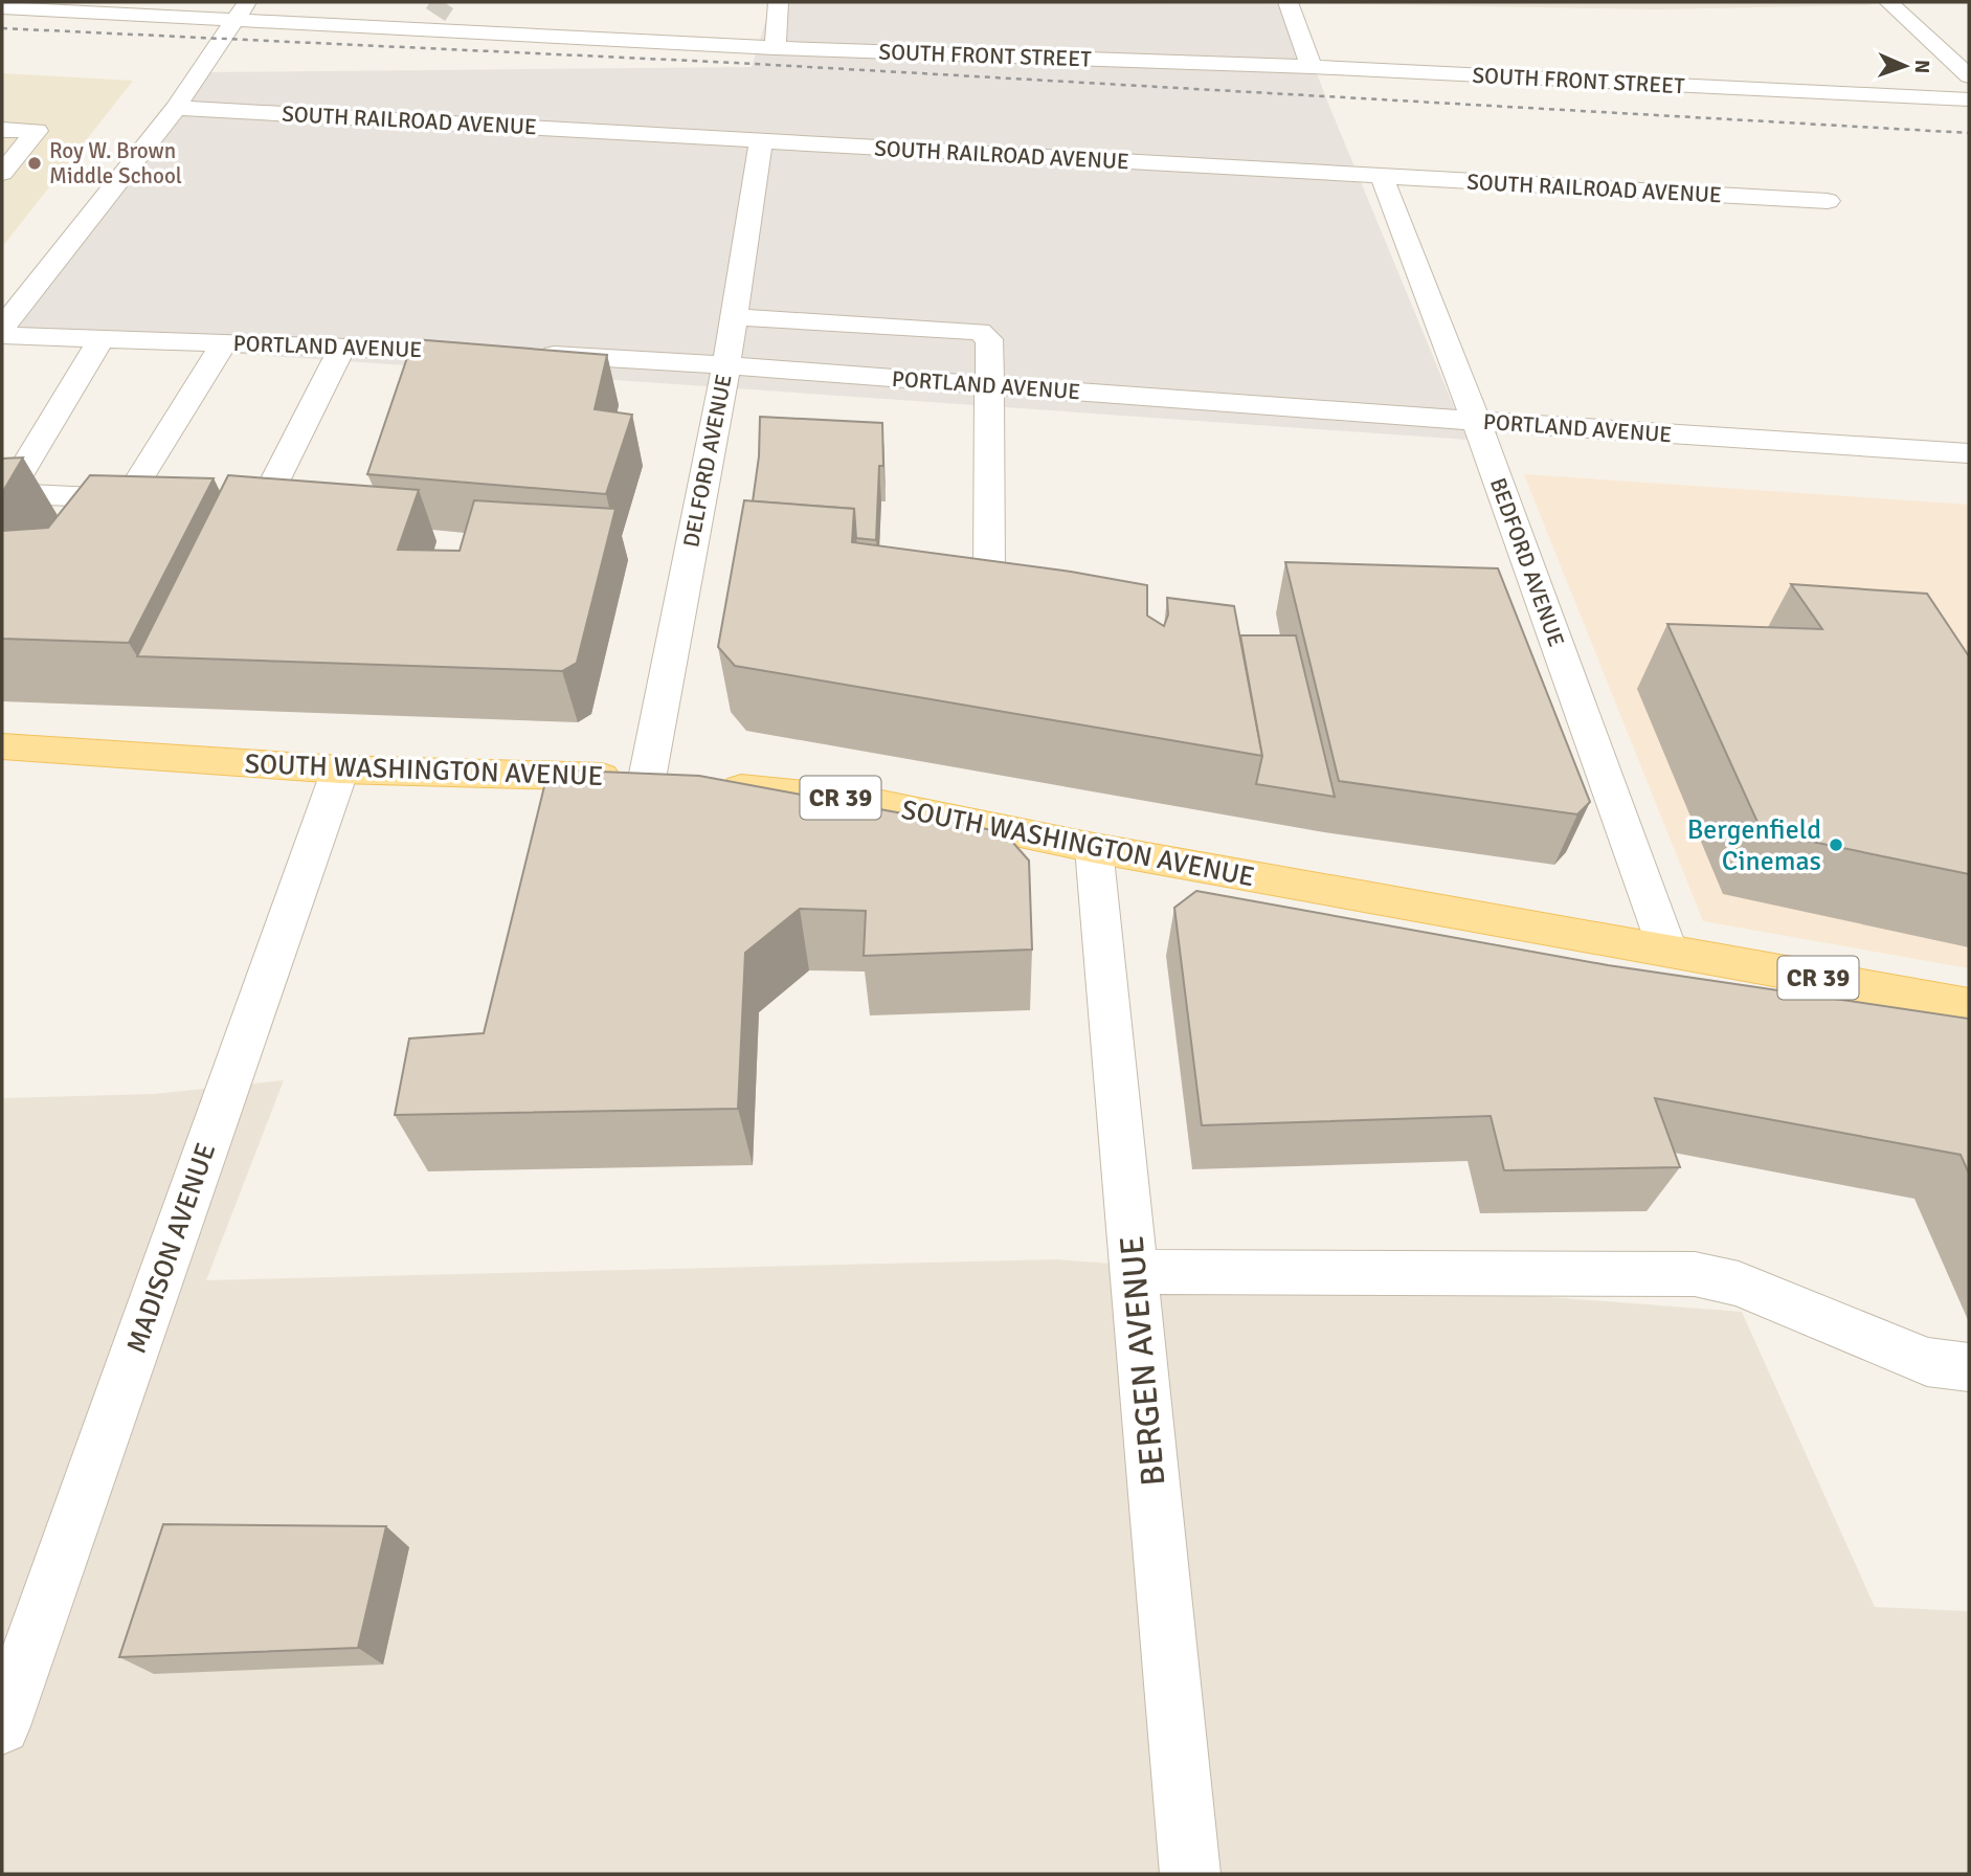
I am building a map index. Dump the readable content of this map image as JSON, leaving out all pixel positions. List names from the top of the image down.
{
  "streets": {
    "main road": ["SOUTH WASHINGTON AVENUE", "CR 39"],
    "street": [
      "SOUTH FRONT STREET",
      "SOUTH RAILROAD AVENUE",
      "PORTLAND AVENUE",
      "DELFORD AVENUE",
      "BEDFORD AVENUE",
      "MADISON AVENUE",
      "BERGEN AVENUE"
    ]
  },
  "crossings": [
    ["SOUTH RAILROAD AVENUE", "DELFORD AVENUE"],
    ["SOUTH RAILROAD AVENUE", "BEDFORD AVENUE"],
    ["PORTLAND AVENUE", "DELFORD AVENUE"],
    ["PORTLAND AVENUE", "BEDFORD AVENUE"],
    ["DELFORD AVENUE", "SOUTH WASHINGTON AVENUE"],
    ["BEDFORD AVENUE", "SOUTH WASHINGTON AVENUE"],
    ["SOUTH WASHINGTON AVENUE", "MADISON AVENUE"],
    ["SOUTH WASHINGTON AVENUE", "BERGEN AVENUE"]
  ],
  "places": ["Roy W. Brown Middle School", "Bergenfield Cinemas"],
  "north": "right"
}
